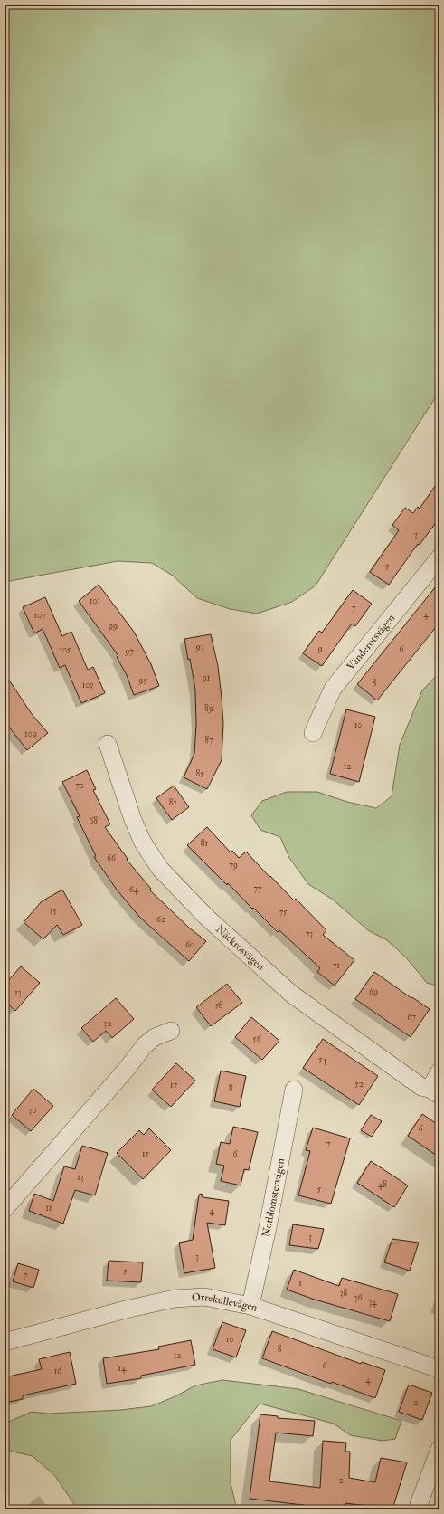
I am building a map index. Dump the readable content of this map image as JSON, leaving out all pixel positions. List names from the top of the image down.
{
  "streets": {
    "street": [
      "Vänderotsvägen",
      "Näckrosvägen",
      "Notblomstervägen",
      "Orrekullevägen"
    ]
  },
  "crossings": [
    ["Notblomstervägen", "Orrekullevägen"]
  ],
  "house_numbers": [
    "3",
    "5",
    "101",
    "7",
    "4",
    "107",
    "99",
    "93",
    "9",
    "6",
    "105",
    "97",
    "91",
    "95",
    "8",
    "103",
    "89",
    "10",
    "109",
    "87",
    "12",
    "85",
    "70",
    "83",
    "68",
    "81",
    "66",
    "79",
    "77",
    "64",
    "15",
    "75",
    "62",
    "73",
    "60",
    "71",
    "69",
    "13",
    "58",
    "67",
    "32",
    "56",
    "54",
    "52",
    "17",
    "8",
    "30",
    "6",
    "7",
    "15",
    "6",
    "13",
    "48",
    "5",
    "11",
    "4",
    "3",
    "3",
    "5",
    "7",
    "1",
    "38",
    "36",
    "34",
    "10",
    "8",
    "12",
    "6",
    "14",
    "16",
    "4",
    "2",
    "2"
  ]
}
